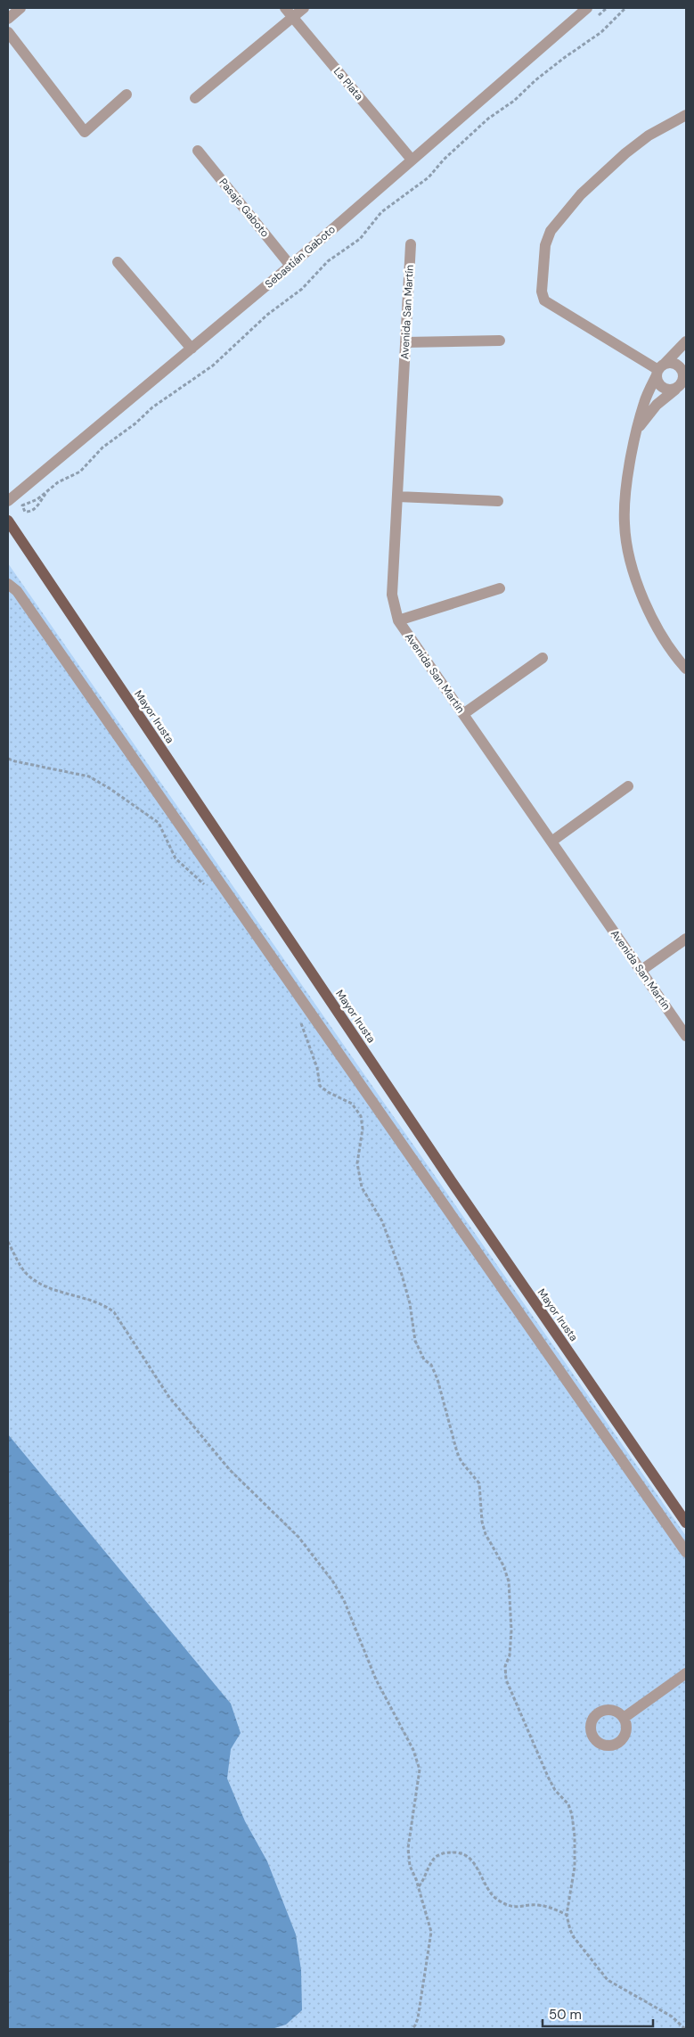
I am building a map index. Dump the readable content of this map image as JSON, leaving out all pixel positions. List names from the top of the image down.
{
  "streets": {
    "main road": ["Mayor Irusta"],
    "street": [
      "La Plata",
      "Pasaje Gaboto",
      "Sebastián Gaboto",
      "Avenida San Martín"
    ]
  },
  "crossings": [
    ["La Plata", "Sebastián Gaboto"],
    ["Pasaje Gaboto", "Sebastián Gaboto"]
  ],
  "scale_bar": "50 m"
}
